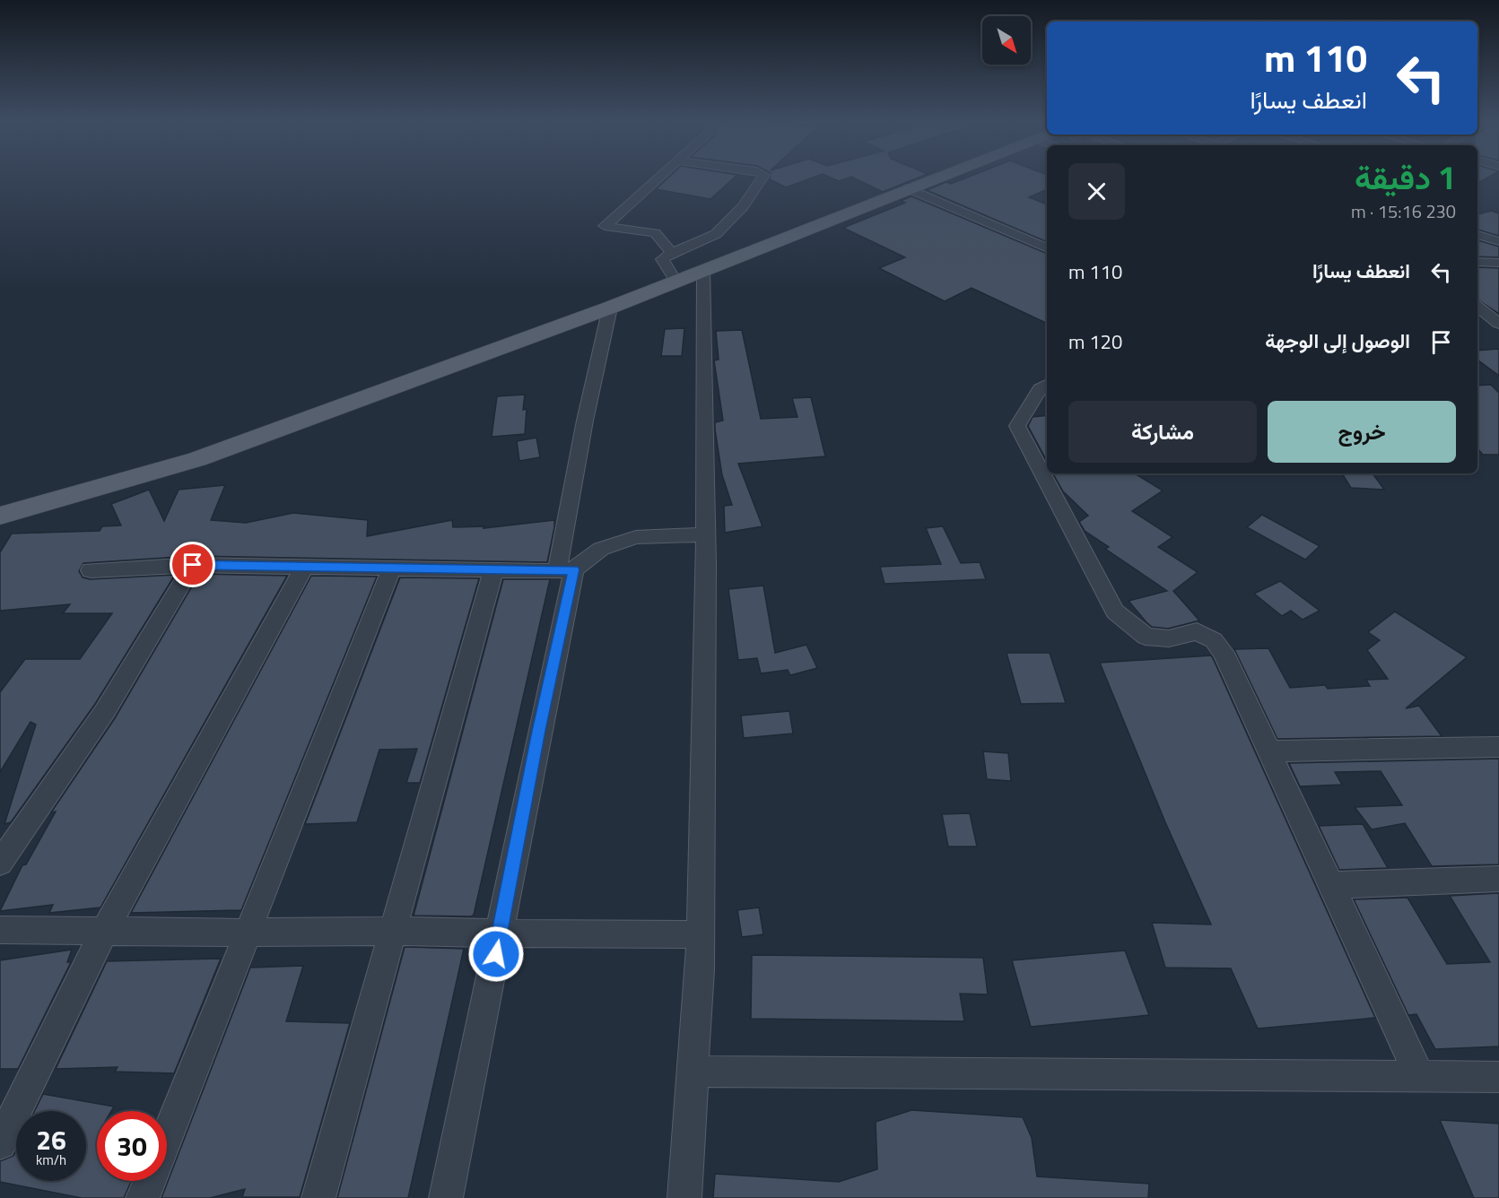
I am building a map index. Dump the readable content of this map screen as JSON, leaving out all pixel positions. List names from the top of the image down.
{
  "north": "bottom right",
  "page": {
    "turn": ["110 m", "انعطف يسارًا"],
    "heading": ["1 دقيقة", "230 m · 15:16"],
    "list": [
      {
        "name": "انعطف يسارًا",
        "value": "110 m"
      },
      {
        "name": "الوصول إلى الوجهة",
        "value": "120 m"
      }
    ],
    "buttons": ["خروج", "مشاركة"],
    "speed": "26 km/h",
    "limit": "30"
  }
}
